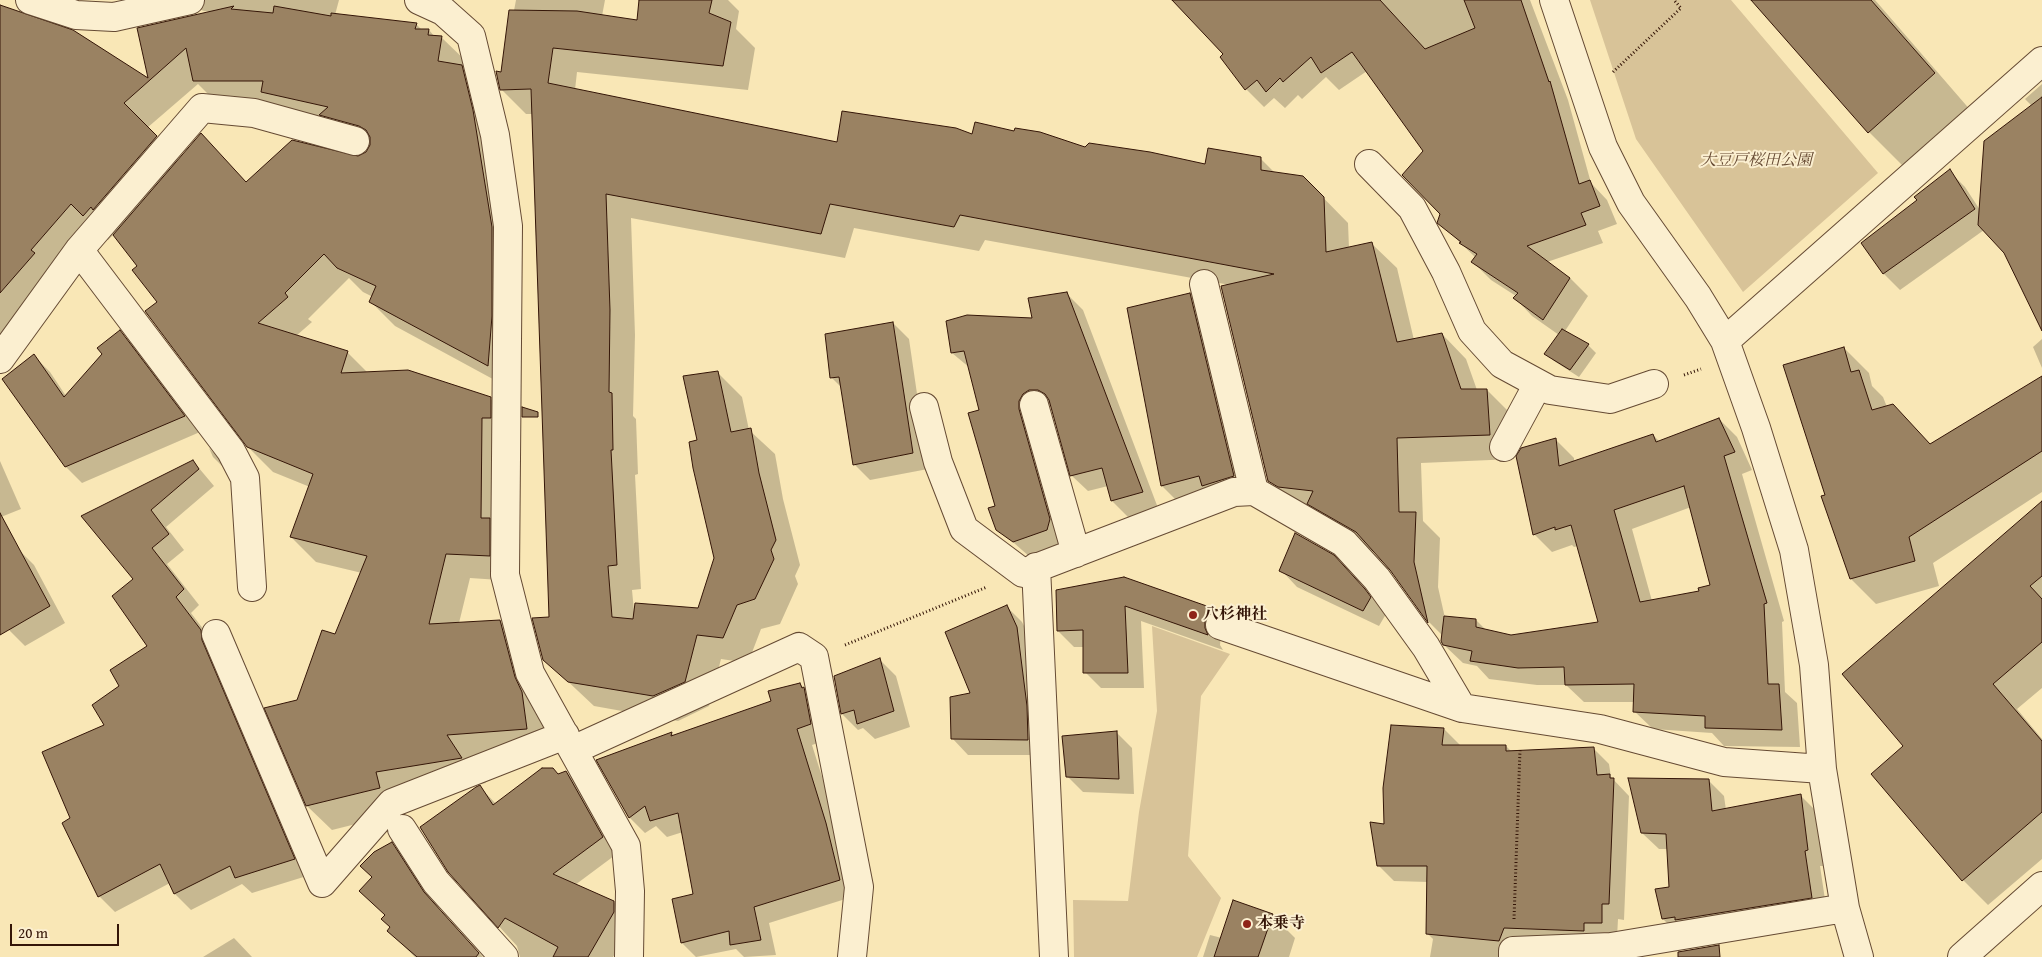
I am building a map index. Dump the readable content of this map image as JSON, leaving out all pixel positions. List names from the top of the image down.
{
  "parks": ["大豆戸桜田公園"],
  "places": ["八杉神社", "本乗寺"],
  "scale_bar": "20 m"
}
